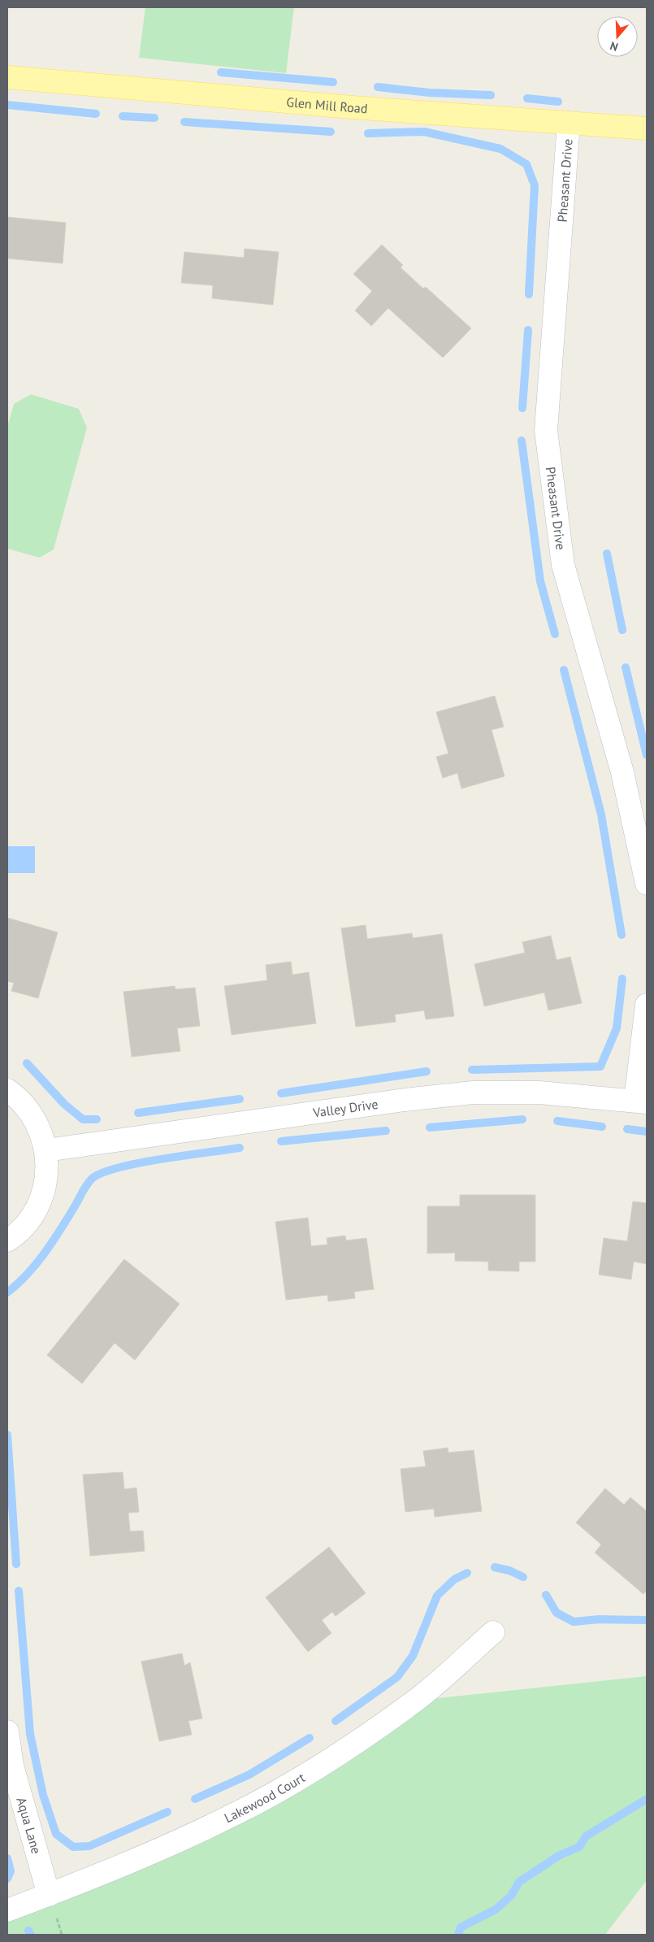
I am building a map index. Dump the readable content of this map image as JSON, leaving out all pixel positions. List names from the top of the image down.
{
  "streets": {
    "main road": ["Glen Mill Road"],
    "street": [
      "Pheasant Drive",
      "Valley Drive",
      "Lakewood Court",
      "Aqua Lane"
    ]
  },
  "crossings": [
    ["Glen Mill Road", "Pheasant Drive"],
    ["Lakewood Court", "Aqua Lane"]
  ],
  "north": "bottom"
}
